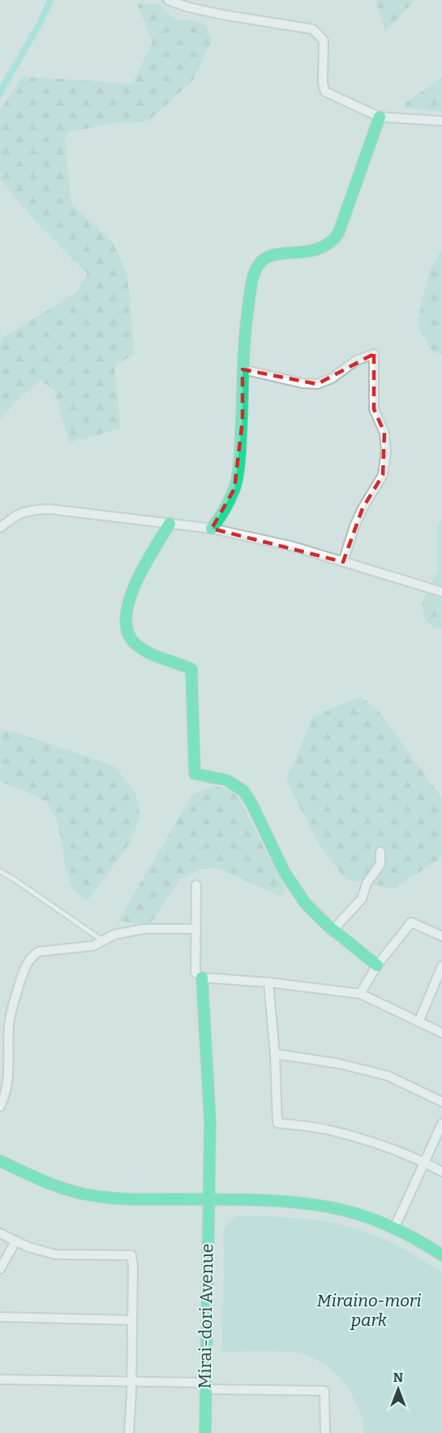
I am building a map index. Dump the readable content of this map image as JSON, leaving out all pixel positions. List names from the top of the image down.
{
  "streets": {
    "street": ["Mirai-dori Avenue"]
  },
  "parks": ["Miraino-mori park"],
  "north": "top"
}
